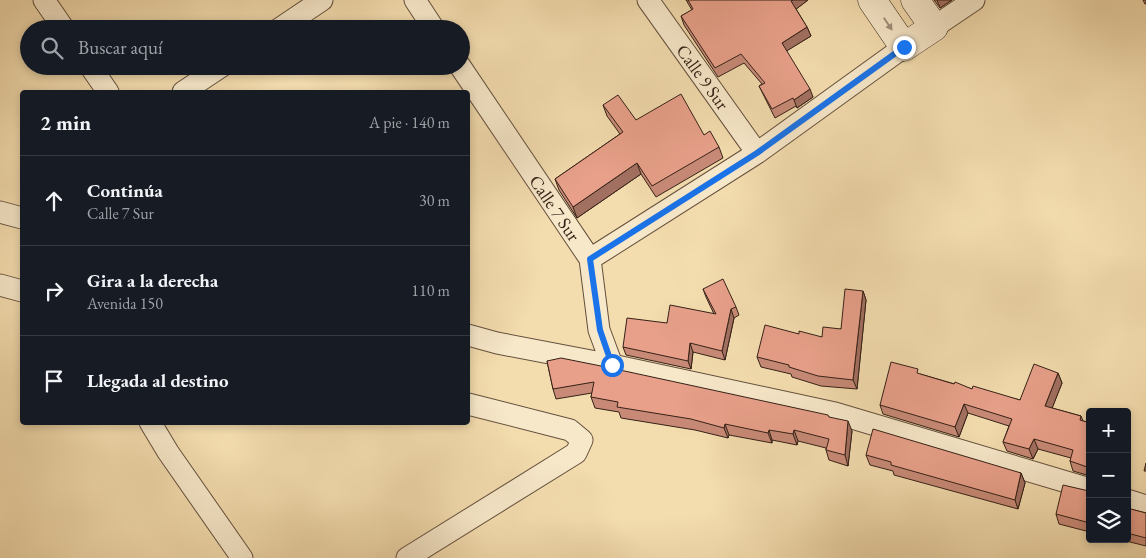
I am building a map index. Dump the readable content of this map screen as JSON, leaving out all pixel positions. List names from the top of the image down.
{
  "streets": {
    "street": ["Calle 9 Sur", "Calle 7 Sur"]
  },
  "page": {
    "search": "Buscar aquí",
    "heading": ["2 min", "A pie · 140 m"],
    "list": [
      ["Continúa", "Calle 7 Sur", "30 m"],
      ["Gira a la derecha", "Avenida 150", "110 m"],
      "Llegada al destino"
    ],
    "map_buttons": ["+", "−"]
  }
}
